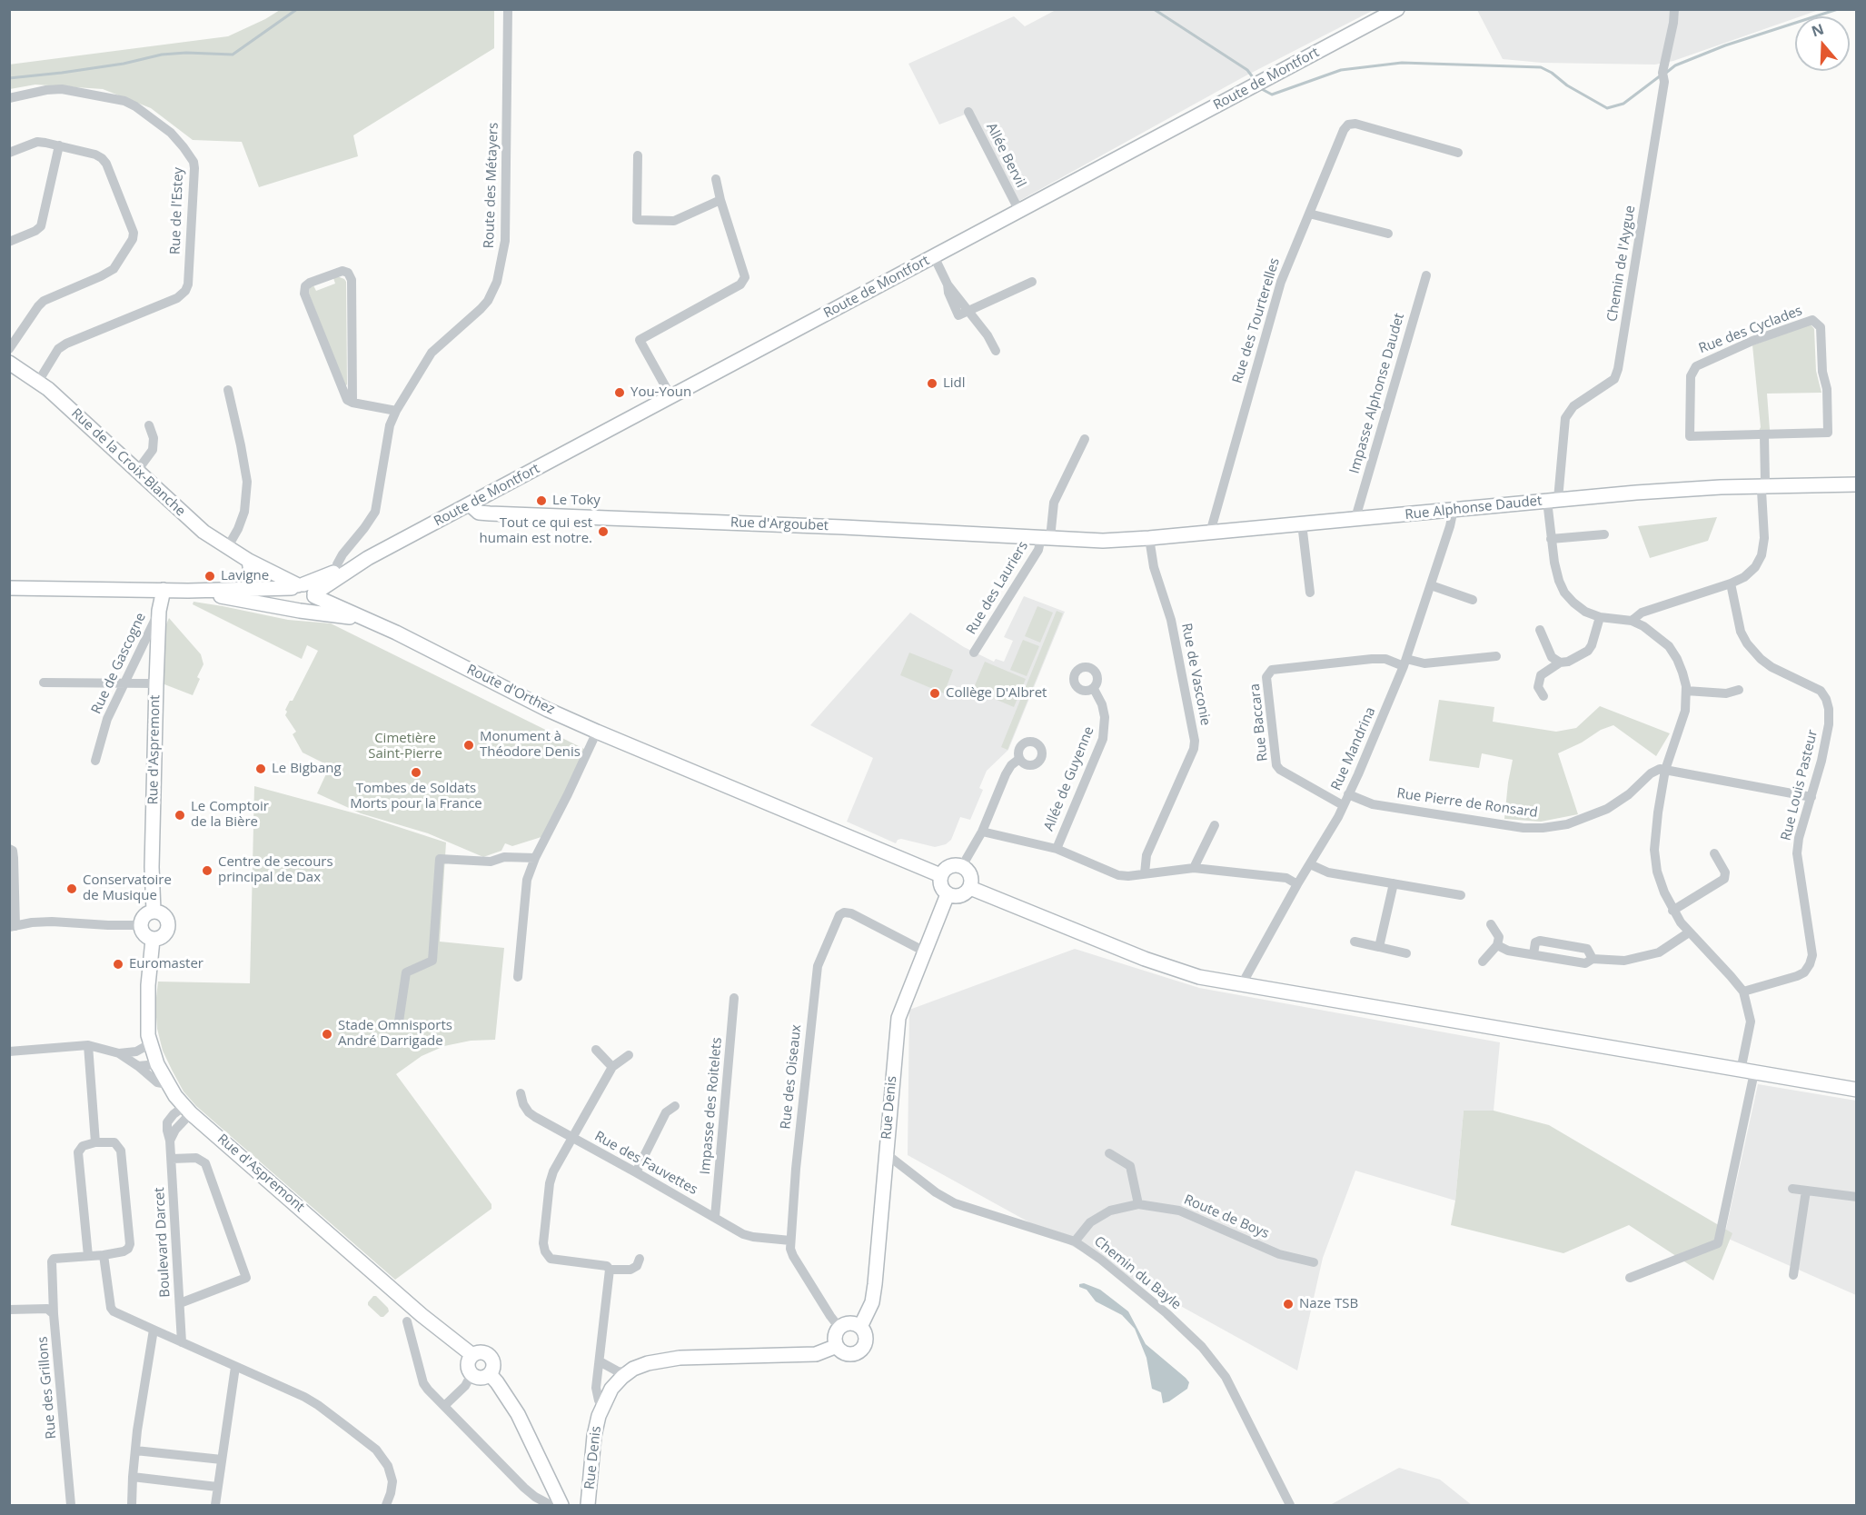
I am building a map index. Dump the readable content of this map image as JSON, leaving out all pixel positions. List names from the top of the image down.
{
  "streets": {
    "main road": [
      "Route de Montfort",
      "Rue de la Croix-Blanche",
      "Rue Alphonse Daudet",
      "Rue d'Argoubet",
      "Route d'Orthez",
      "Rue d'Aspremont",
      "Rue Denis"
    ],
    "street": [
      "Allée Bervil",
      "Route des Métayers",
      "Rue de l'Estey",
      "Chemin de l'Aygue",
      "Rue des Tourterelles",
      "Rue des Cyclades",
      "Impasse Alphonse Daudet",
      "Rue des Lauriers",
      "Rue de Gascogne",
      "Rue de Vasconie",
      "Rue Baccara",
      "Rue Mandrina",
      "Allée de Guyenne",
      "Rue Louis Pasteur",
      "Rue Pierre de Ronsard",
      "Rue des Oiseaux",
      "Impasse des Roitelets",
      "Rue des Fauvettes",
      "Route de Boys",
      "Boulevard Darcet",
      "Chemin du Bayle",
      "Rue des Grillons"
    ]
  },
  "crossings": [
    ["Route de Montfort", "Allée Bervil"],
    ["Route de Montfort", "Route des Métayers"],
    ["Route de Montfort", "Rue de la Croix-Blanche"],
    ["Route de Montfort", "Rue d'Argoubet"],
    ["Route de Montfort", "Route d'Orthez"],
    ["Rue de l'Estey", "Rue de la Croix-Blanche"],
    ["Chemin de l'Aygue", "Rue Alphonse Daudet"],
    ["Rue des Tourterelles", "Rue Alphonse Daudet"],
    ["Impasse Alphonse Daudet", "Rue Alphonse Daudet"],
    ["Rue de la Croix-Blanche", "Route d'Orthez"],
    ["Rue Alphonse Daudet", "Rue d'Argoubet"],
    ["Rue Alphonse Daudet", "Rue de Vasconie"],
    ["Rue Alphonse Daudet", "Rue Mandrina"],
    ["Rue d'Argoubet", "Rue des Lauriers"],
    ["Rue de Gascogne", "Rue d'Aspremont"],
    ["Route d'Orthez", "Rue Denis"],
    ["Rue Baccara", "Rue Mandrina"],
    ["Rue Mandrina", "Rue Pierre de Ronsard"],
    ["Rue d'Aspremont", "Boulevard Darcet"],
    ["Rue des Oiseaux", "Rue Denis"],
    ["Rue des Oiseaux", "Rue des Fauvettes"],
    ["Impasse des Roitelets", "Rue des Fauvettes"],
    ["Rue Denis", "Chemin du Bayle"],
    ["Route de Boys", "Chemin du Bayle"]
  ],
  "parks": ["Cimetière Saint-Pierre"],
  "places": [
    "Lidl",
    "You-Youn",
    "Le Toky",
    "Tout ce qui est humain est notre.",
    "Lavigne",
    "Collège D'Albret",
    "Monument à Théodore Denis",
    "Le Bigbang",
    "Tombes de Soldats Morts pour la France",
    "Le Comptoir de la Bière",
    "Centre de secours principal de Dax",
    "Conservatoire de Musique",
    "Euromaster",
    "Stade Omnisports André Darrigade",
    "Naze TSB"
  ],
  "north": "top"
}
